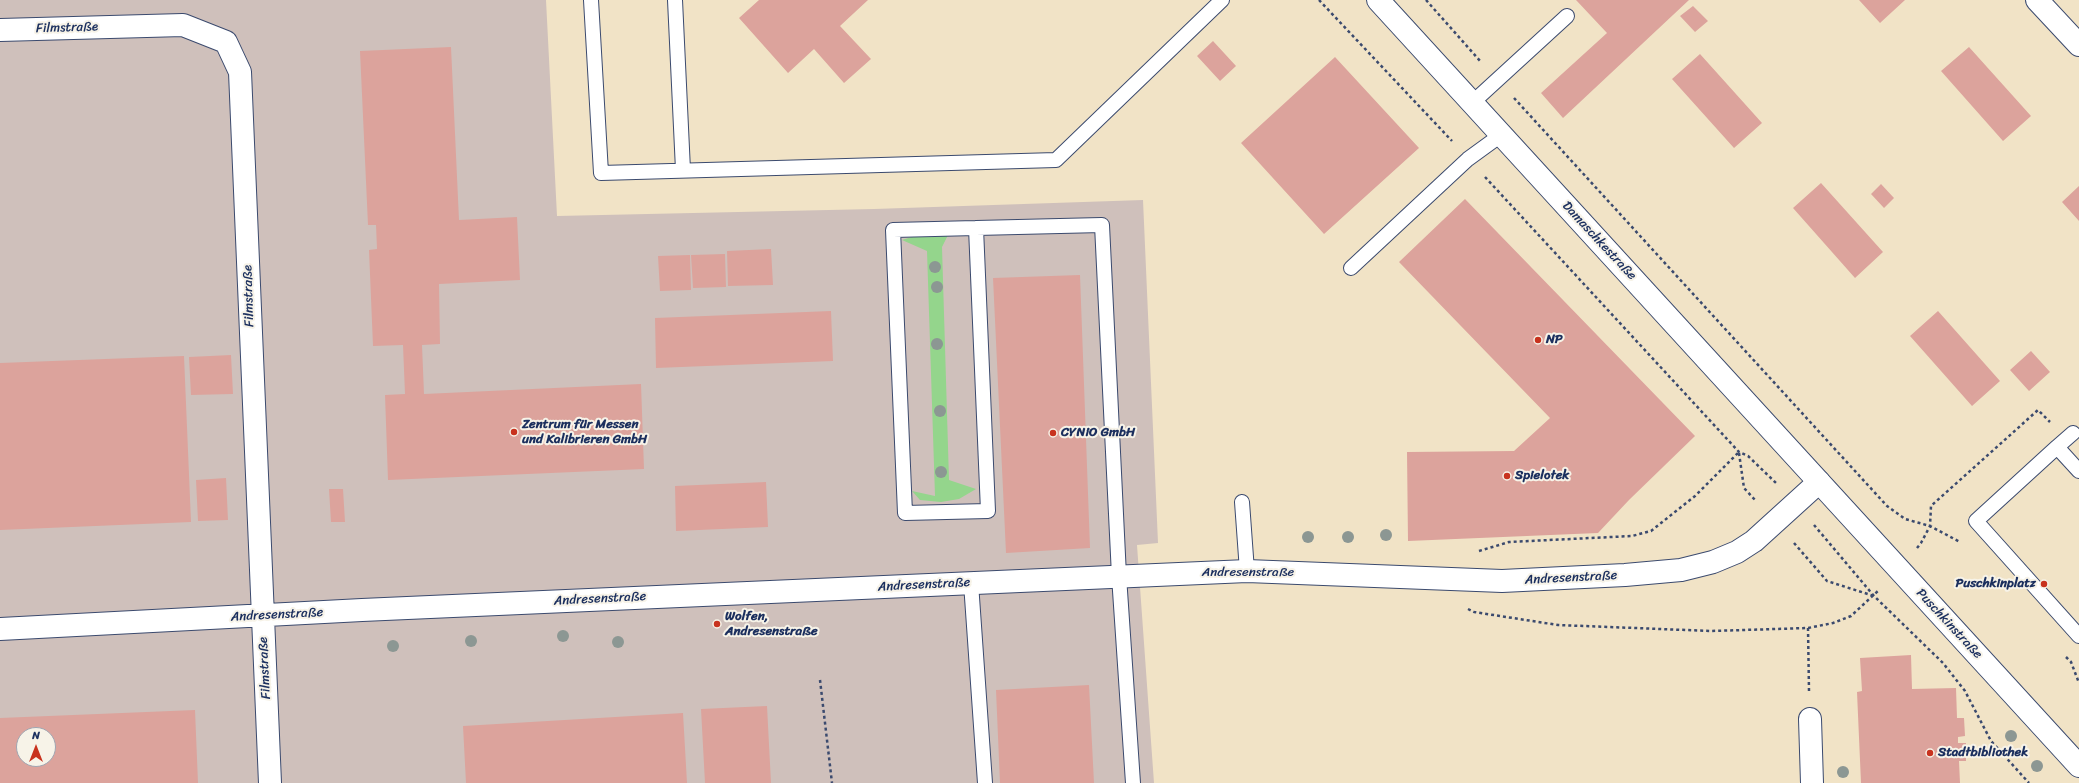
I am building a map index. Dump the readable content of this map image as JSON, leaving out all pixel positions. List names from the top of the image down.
{
  "streets": {
    "street": [
      "Filmstraße",
      "Damaschkestraße",
      "Andresenstraße",
      "Puschkinstraße"
    ]
  },
  "crossings": [
    ["Filmstraße", "Andresenstraße"],
    ["Damaschkestraße", "Andresenstraße"],
    ["Damaschkestraße", "Puschkinstraße"],
    ["Andresenstraße", "Puschkinstraße"]
  ],
  "places": [
    "NP",
    "Zentrum für Messen und Kalibrieren GmbH",
    "CYNiO GmbH",
    "Spielotek",
    "Puschkinplatz",
    "Wolfen, Andresenstraße",
    "Stadtbibliothek"
  ],
  "north": "top"
}
